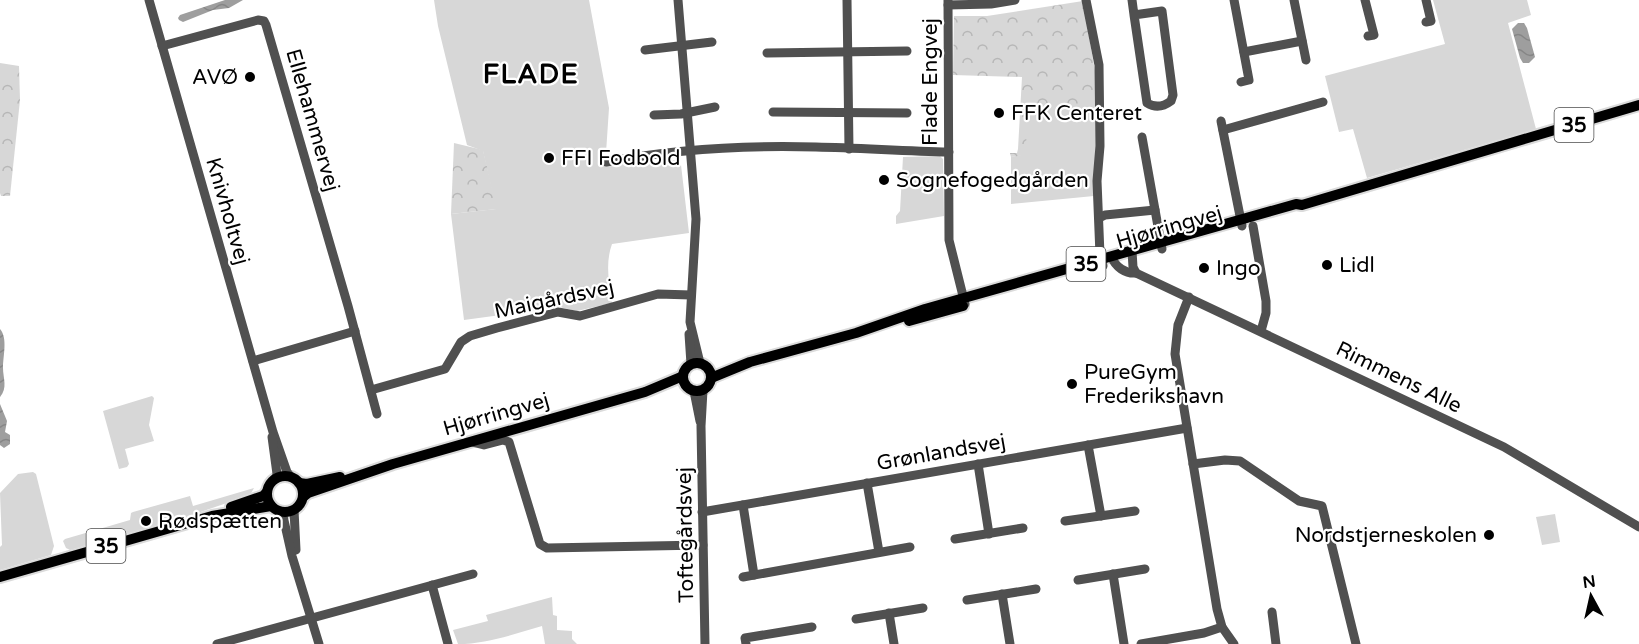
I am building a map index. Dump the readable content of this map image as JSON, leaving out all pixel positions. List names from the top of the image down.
{
  "streets": {
    "main road": ["35", "Hjørringvej"],
    "street": [
      "Flade Engvej",
      "Ellehammervej",
      "Knivholtvej",
      "Maigårdsvej",
      "Rimmens Alle",
      "Grønlandsvej",
      "Toftegårdsvej"
    ]
  },
  "crossings": [
    ["Flade Engvej", "Hjørringvej"],
    ["Ellehammervej", "Knivholtvej"],
    ["Ellehammervej", "Maigårdsvej"],
    ["35", "Knivholtvej"],
    ["35", "Hjørringvej"],
    ["Knivholtvej", "Hjørringvej"],
    ["Hjørringvej", "Rimmens Alle"],
    ["Hjørringvej", "Toftegårdsvej"],
    ["Grønlandsvej", "Toftegårdsvej"]
  ],
  "districts": ["FLADE"],
  "places": [
    "AVØ",
    "FFK Centeret",
    "FFI Fodbold",
    "Sognefogedgården",
    "Lidl",
    "Ingo",
    "PureGym Frederikshavn",
    "Rødspætten",
    "Nordstjerneskolen"
  ],
  "north": "top"
}
